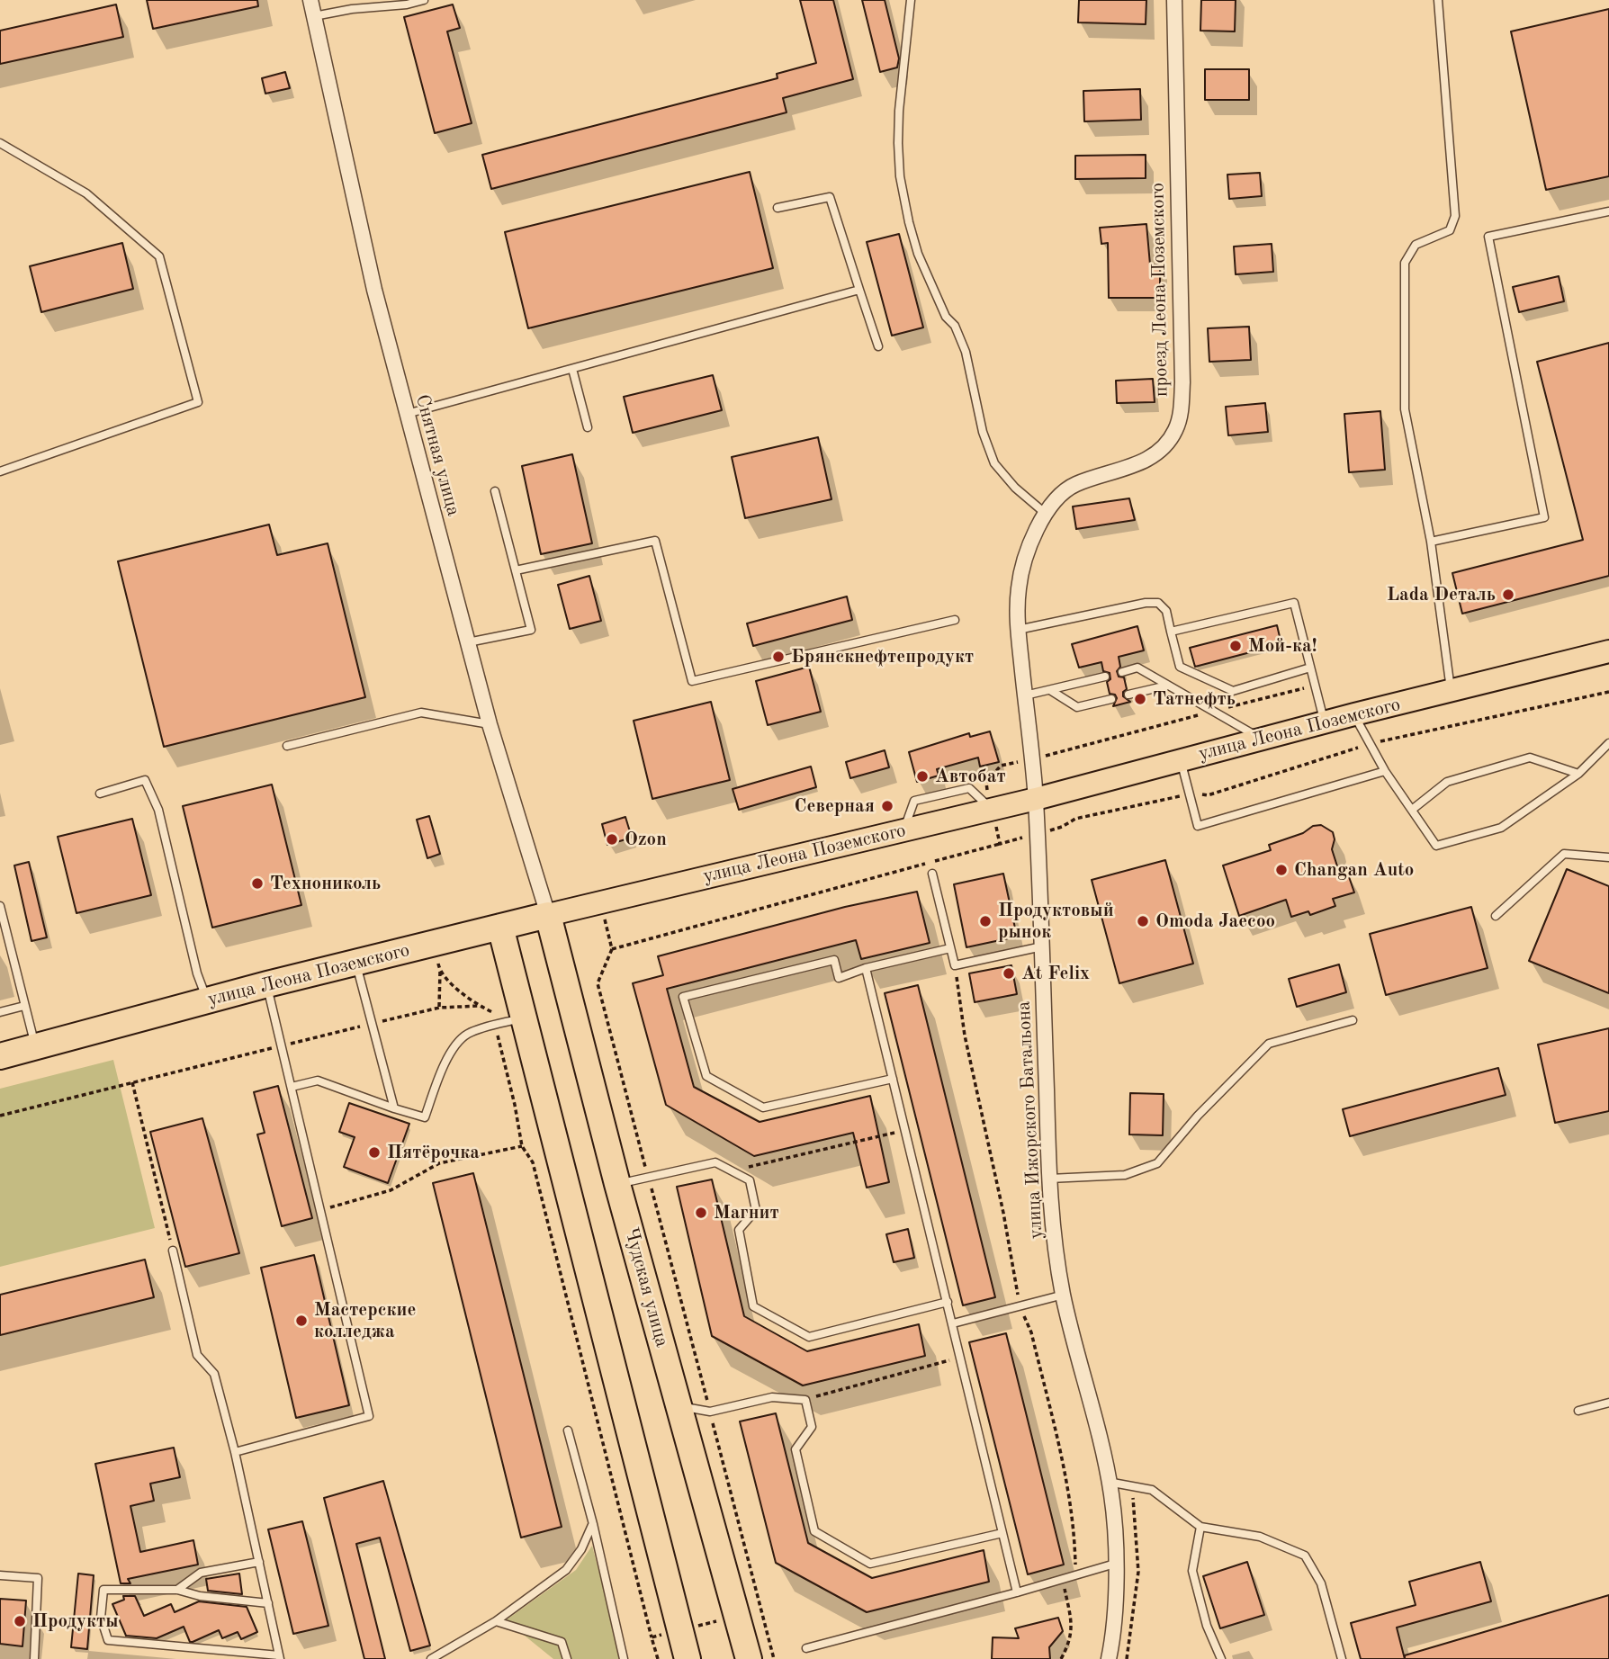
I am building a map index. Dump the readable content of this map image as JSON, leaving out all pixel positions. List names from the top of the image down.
{
  "streets": {
    "highway": ["улица Леона Поземского", "Чудская улица"],
    "street": ["проезд Леона Поземского", "Снятная улица", "улица Ижорского Батальона"]
  },
  "crossings": [
    ["проезд Леона Поземского", "улица Леона Поземского"],
    ["проезд Леона Поземского", "улица Ижорского Батальона"],
    ["Снятная улица", "улица Леона Поземского"],
    ["Снятная улица", "Чудская улица"],
    ["улица Леона Поземского", "улица Ижорского Батальона"],
    ["улица Леона Поземского", "Чудская улица"]
  ],
  "places": [
    "Lada Dеталь",
    "Мой-ка!",
    "Брянскнефтепродукт",
    "Татнефть",
    "Автобат",
    "Северная",
    "Ozon",
    "Changan Auto",
    "Технониколь",
    "Продуктовый рынок",
    "Omoda Jaecoo",
    "At Felix",
    "Пятёрочка",
    "Магнит",
    "Мастерские колледжа",
    "Продукты"
  ]
}
